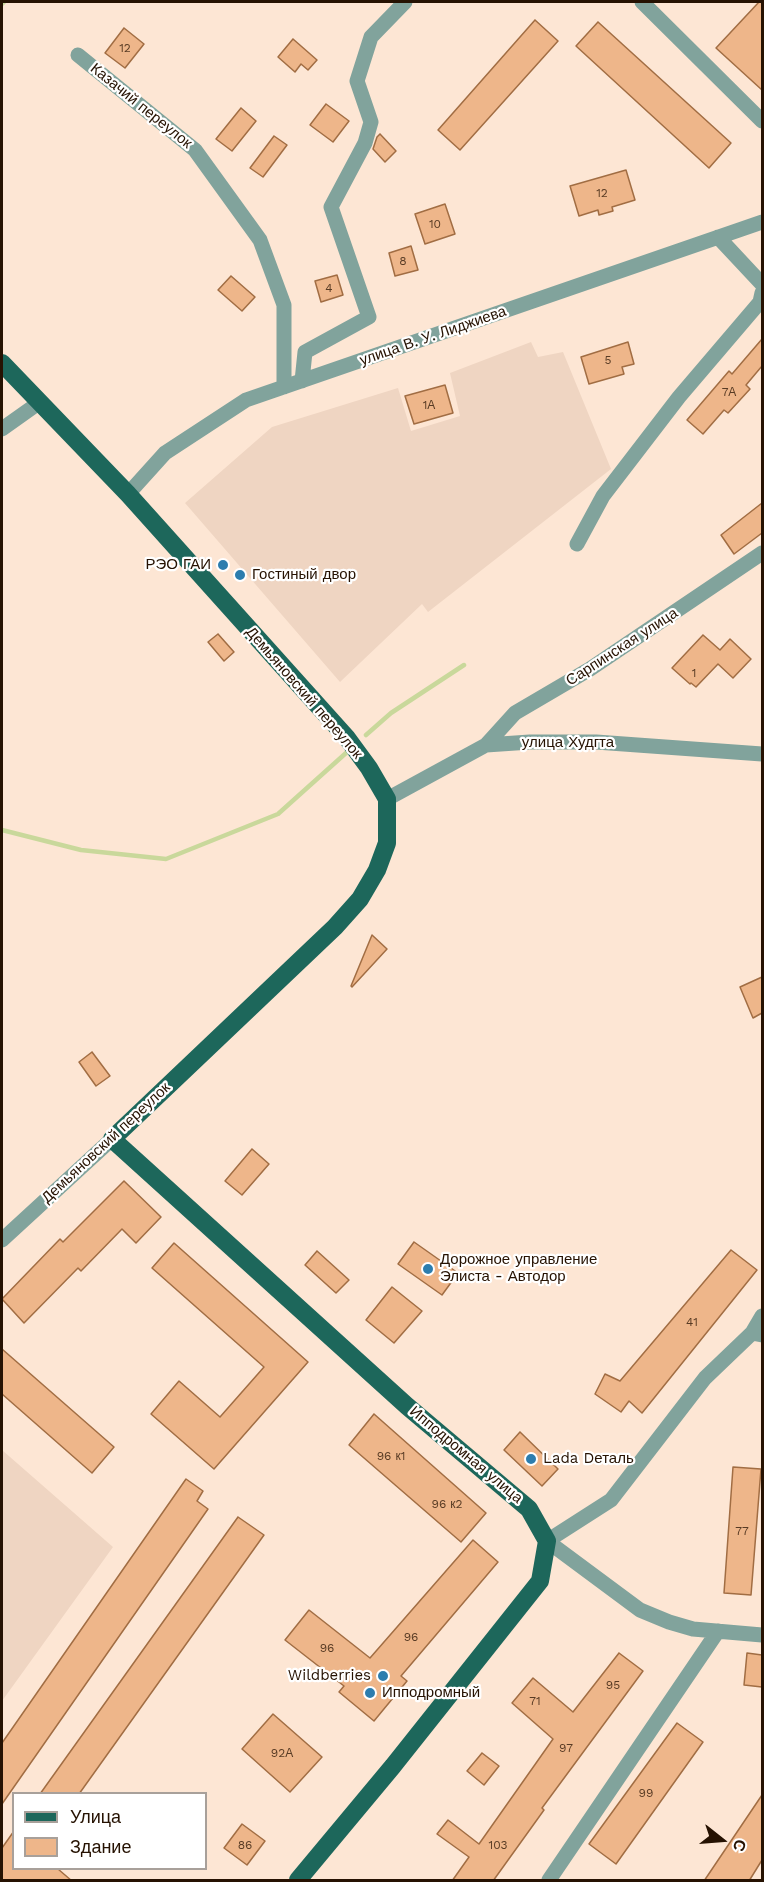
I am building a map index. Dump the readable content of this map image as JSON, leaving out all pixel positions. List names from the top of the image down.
{
  "streets": {
    "main road": ["Демьяновский переулок", "Ипподромная улица"],
    "street": [
      "Казачий переулок",
      "улица В. У. Лиджиева",
      "Сарпинская улица",
      "улица Худгта"
    ]
  },
  "crossings": [
    ["Казачий переулок", "улица В. У. Лиджиева"],
    ["улица В. У. Лиджиева", "Демьяновский переулок"],
    ["Сарпинская улица", "улица Худгта"],
    ["Демьяновский переулок", "улица Худгта"],
    ["Демьяновский переулок", "Ипподромная улица"]
  ],
  "places": [
    "РЭО ГАИ",
    "Гостиный двор",
    "Дорожное управление Элиста - Автодор",
    "Lada Dеталь",
    "Wildberries",
    "Ипподромный"
  ],
  "house_numbers": [
    "12",
    "12",
    "10",
    "8",
    "4",
    "5",
    "7А",
    "1А",
    "1",
    "41",
    "96 к1",
    "96 к2",
    "77",
    "96",
    "96",
    "95",
    "71",
    "97",
    "92А",
    "99",
    "86",
    "103"
  ],
  "legend": ["Улица", "Здание"],
  "north": "right"
}
